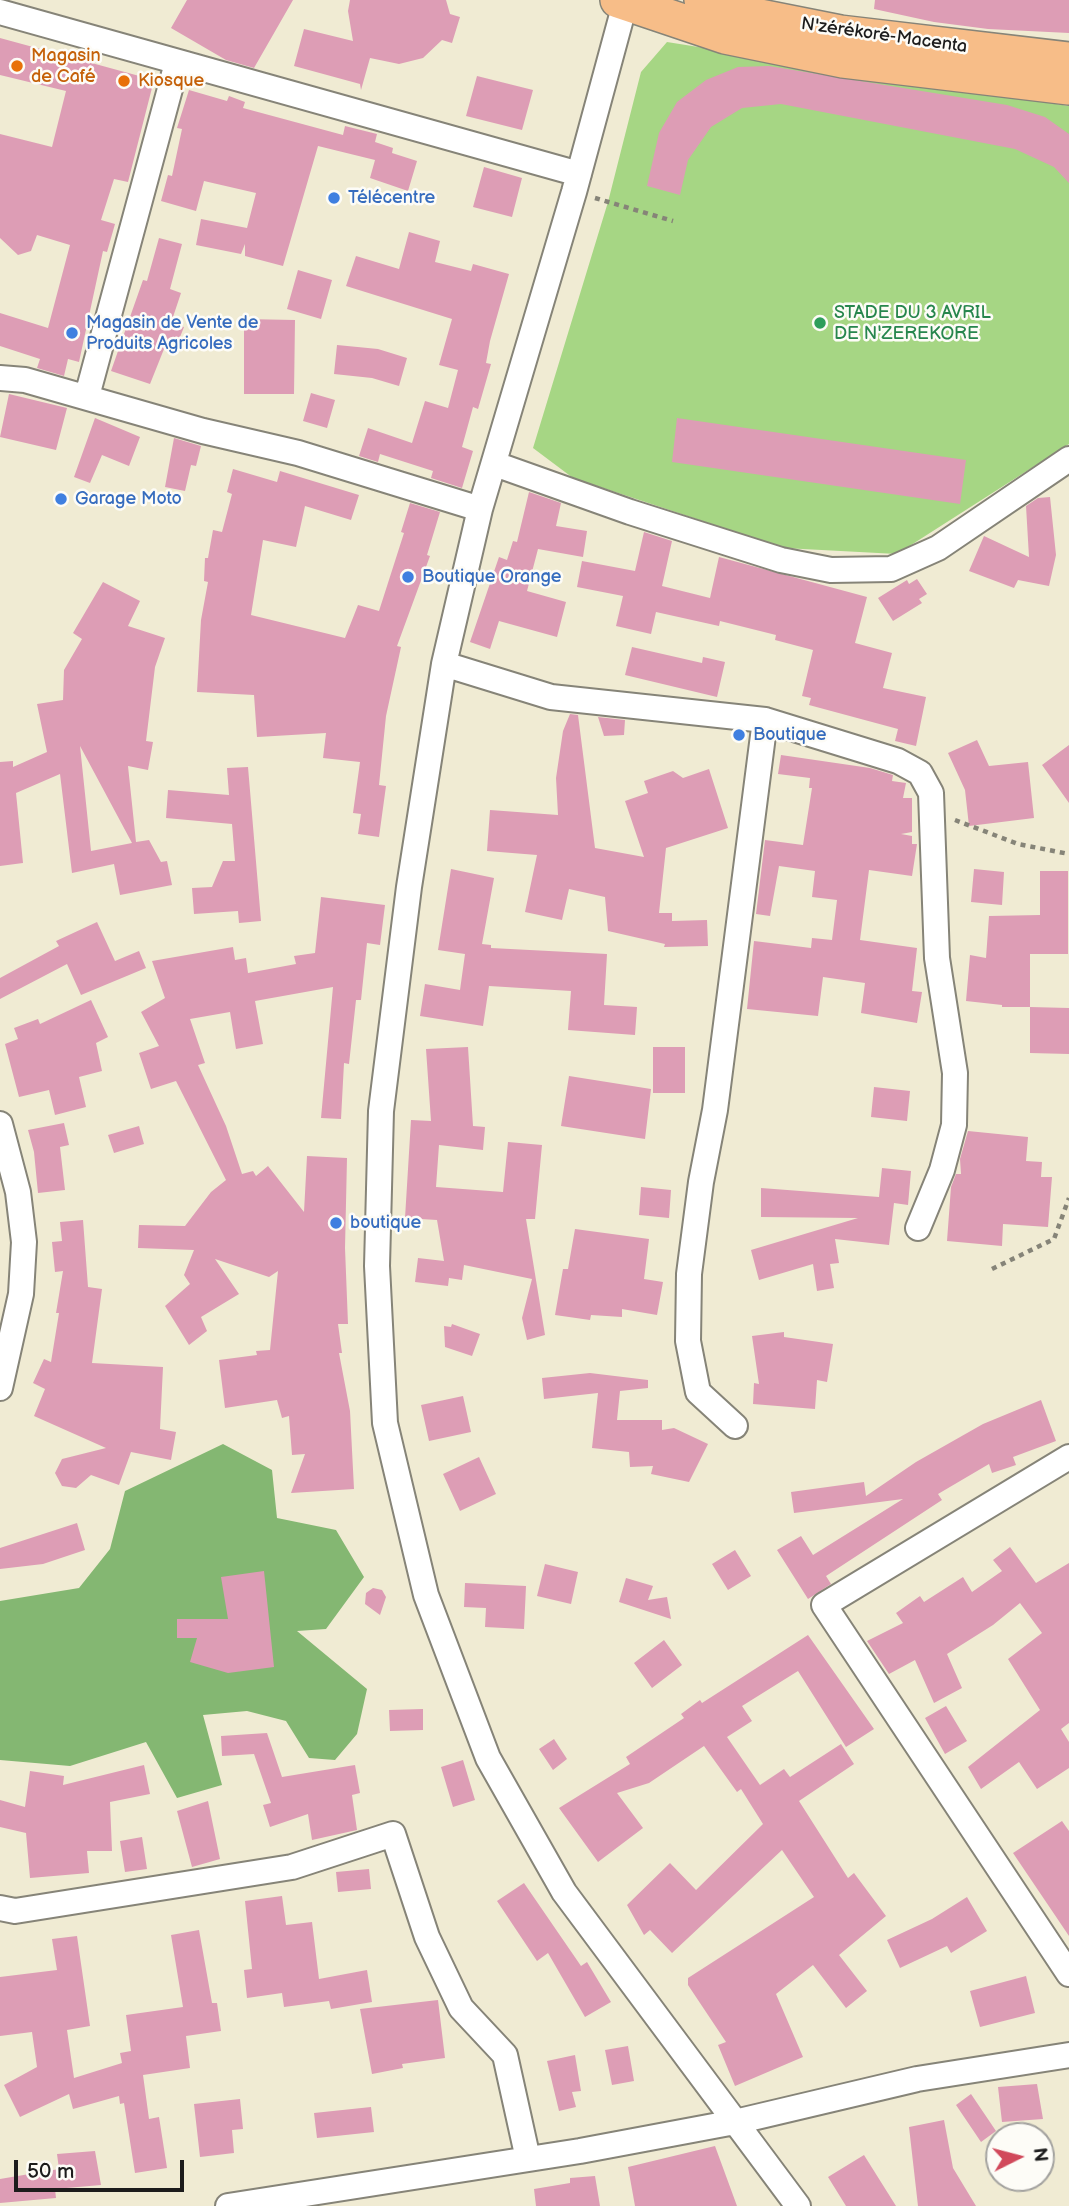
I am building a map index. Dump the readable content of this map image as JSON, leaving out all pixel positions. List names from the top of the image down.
{
  "streets": {
    "highway": ["N'zérékoré-Macenta"]
  },
  "places": [
    "Magasin de Café",
    "Kiosque",
    "Télécentre",
    "STADE DU 3 AVRIL DE N'ZEREKORE",
    "Magasin de Vente de Produits Agricoles",
    "Garage Moto",
    "Boutique Orange",
    "Boutique",
    "boutique"
  ],
  "scale_bar": "50 m",
  "north": "right"
}
